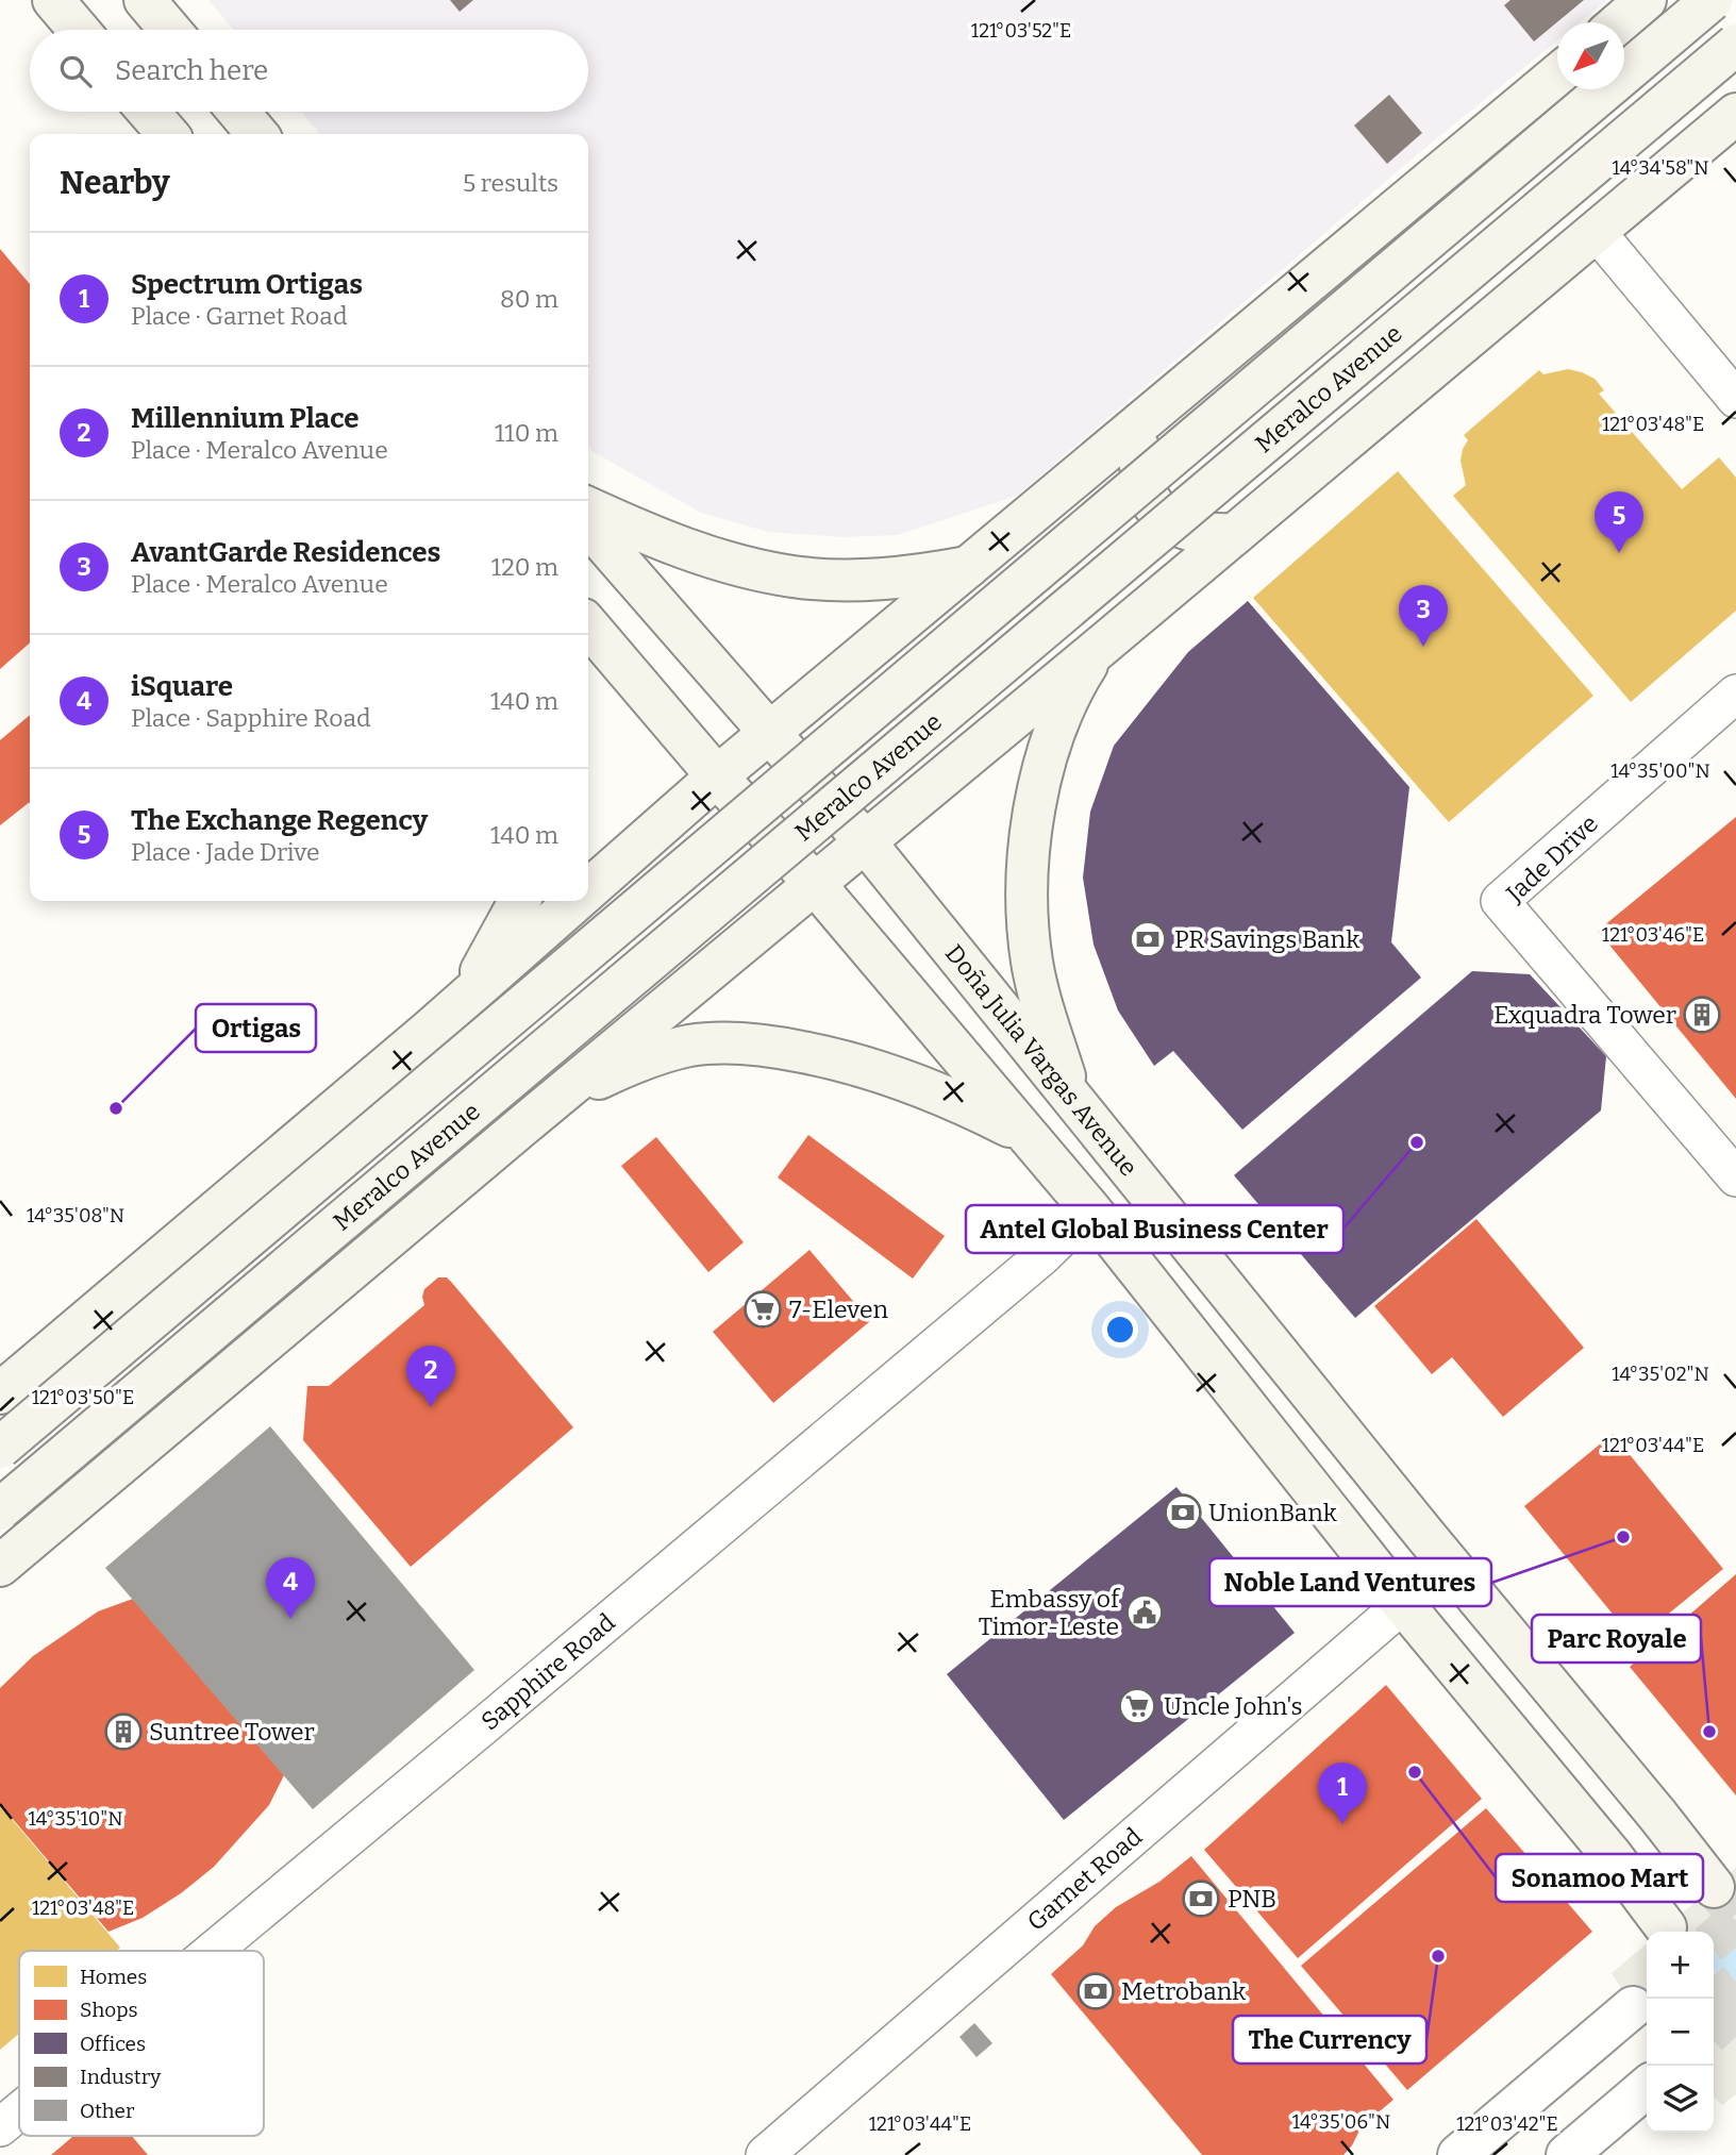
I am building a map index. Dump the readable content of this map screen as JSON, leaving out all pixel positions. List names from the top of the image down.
{
  "streets": {
    "main road": ["Meralco Avenue", "Doña Julia Vargas Avenue"],
    "street": ["Jade Drive", "Sapphire Road", "Garnet Road"]
  },
  "crossings": [
    ["Meralco Avenue", "Doña Julia Vargas Avenue"]
  ],
  "places": {
    "bank": [
      "PR Savings Bank",
      "UnionBank",
      "PNB",
      "Metrobank"
    ],
    "building": ["Exquadra Tower", "Suntree Tower"],
    "other": [
      "Ortigas",
      "Antel Global Business Center",
      "Noble Land Ventures",
      "Parc Royale",
      "Sonamoo Mart",
      "The Currency"
    ],
    "supermarket": ["7-Eleven", "Uncle John's"],
    "public building": ["Embassy of Timor-Leste"]
  },
  "legend": [
    "Homes",
    "Shops",
    "Offices",
    "Industry",
    "Other"
  ],
  "north": "bottom left",
  "page": {
    "search": "Search here",
    "heading": ["Nearby", "5 results"],
    "list": [
      {
        "mark": "1",
        "name": "Spectrum Ortigas",
        "note": "Place · Garnet Road",
        "value": "80 m"
      },
      {
        "mark": "2",
        "name": "Millennium Place",
        "note": "Place · Meralco Avenue",
        "value": "110 m"
      },
      {
        "mark": "3",
        "name": "AvantGarde Residences",
        "note": "Place · Meralco Avenue",
        "value": "120 m"
      },
      {
        "mark": "4",
        "name": "iSquare",
        "note": "Place · Sapphire Road",
        "value": "140 m"
      },
      {
        "mark": "5",
        "name": "The Exchange Regency",
        "note": "Place · Jade Drive",
        "value": "140 m"
      }
    ],
    "pins": [
      "5",
      "3",
      "2",
      "4",
      "1"
    ],
    "map_buttons": ["+", "−"]
  },
  "coordinates": [
    "121°03'52\"E",
    "14°34'58\"N",
    "121°03'48\"E",
    "14°35'00\"N",
    "121°03'46\"E",
    "14°35'08\"N",
    "14°35'02\"N",
    "121°03'50\"E",
    "121°03'44\"E",
    "14°35'10\"N",
    "14°35'06\"N",
    "121°03'42\"E"
  ]
}
